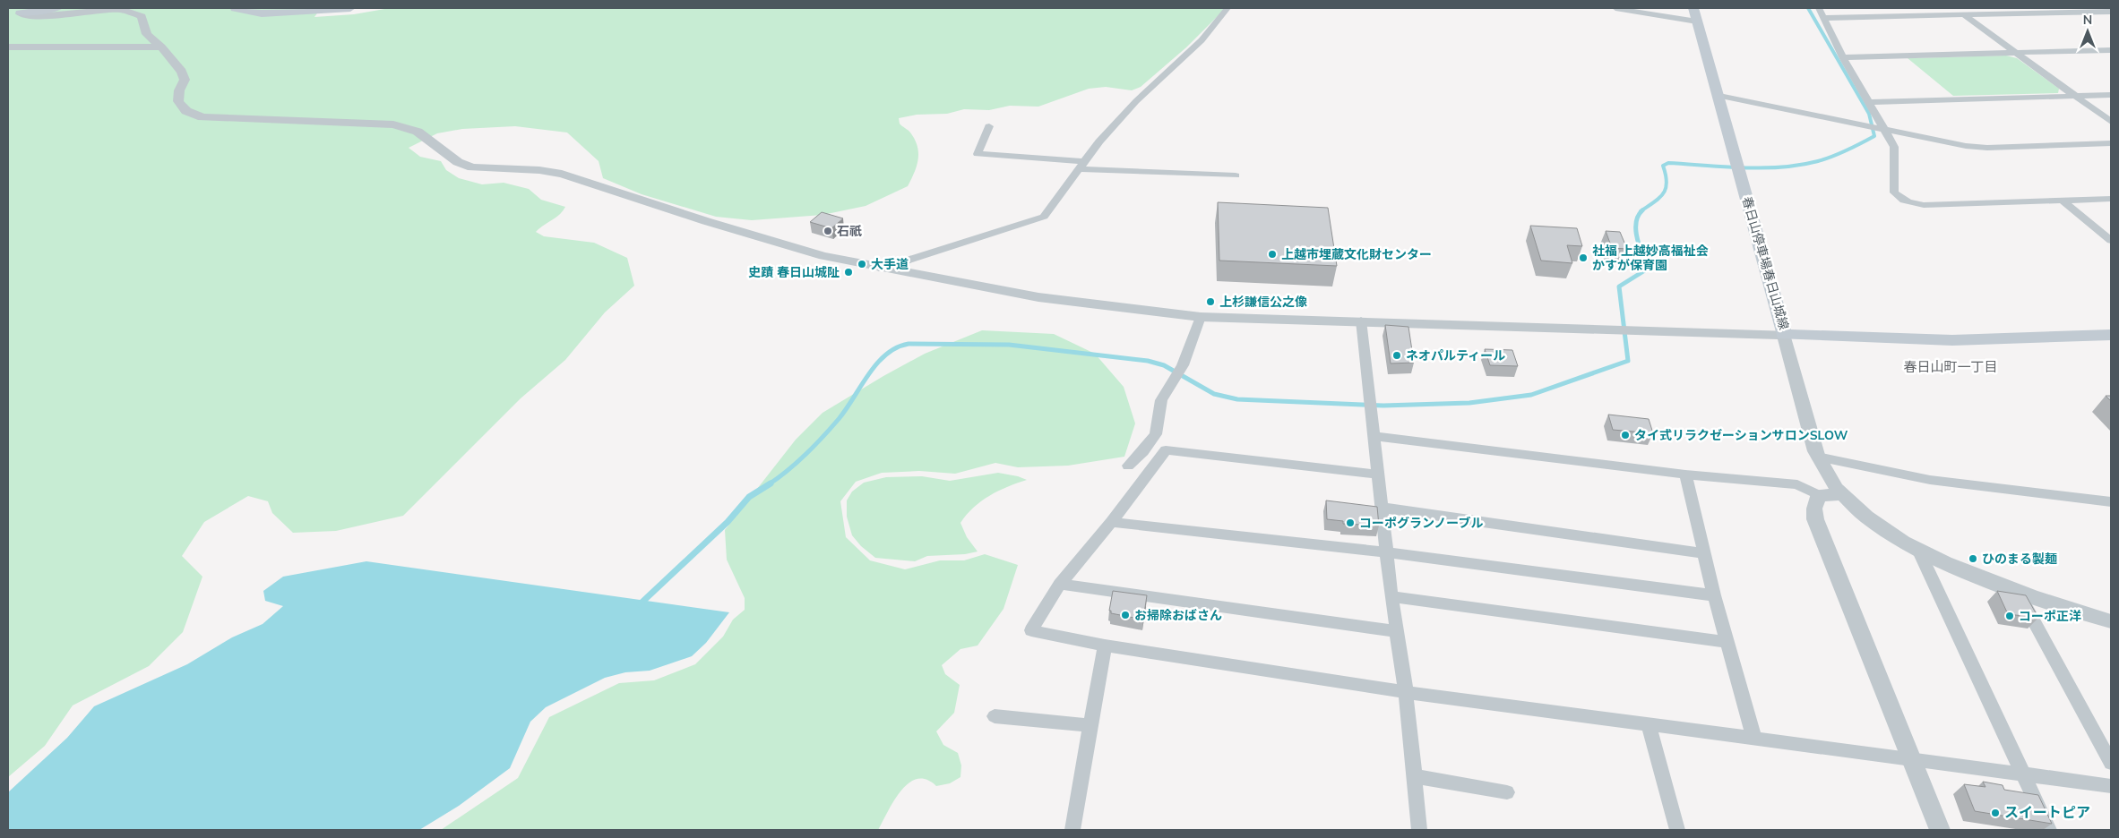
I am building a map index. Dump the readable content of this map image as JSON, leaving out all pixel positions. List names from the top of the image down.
{
  "streets": {
    "main road": ["春日山停車場春日山城線"]
  },
  "districts": ["春日山町一丁目"],
  "places": [
    "石祇",
    "上越市埋蔵文化財センター",
    "社福 上越妙高福祉会 かすが保育園",
    "大手道",
    "史蹟 春日山城阯",
    "上杉謙信公之像",
    "ネオパルティール",
    "タイ式リラクゼーションサロンSLOW",
    "コーポグランノーブル",
    "ひのまる製麺",
    "お掃除おばさん",
    "コーポ正洋",
    "スイートピア"
  ],
  "north": "top"
}
